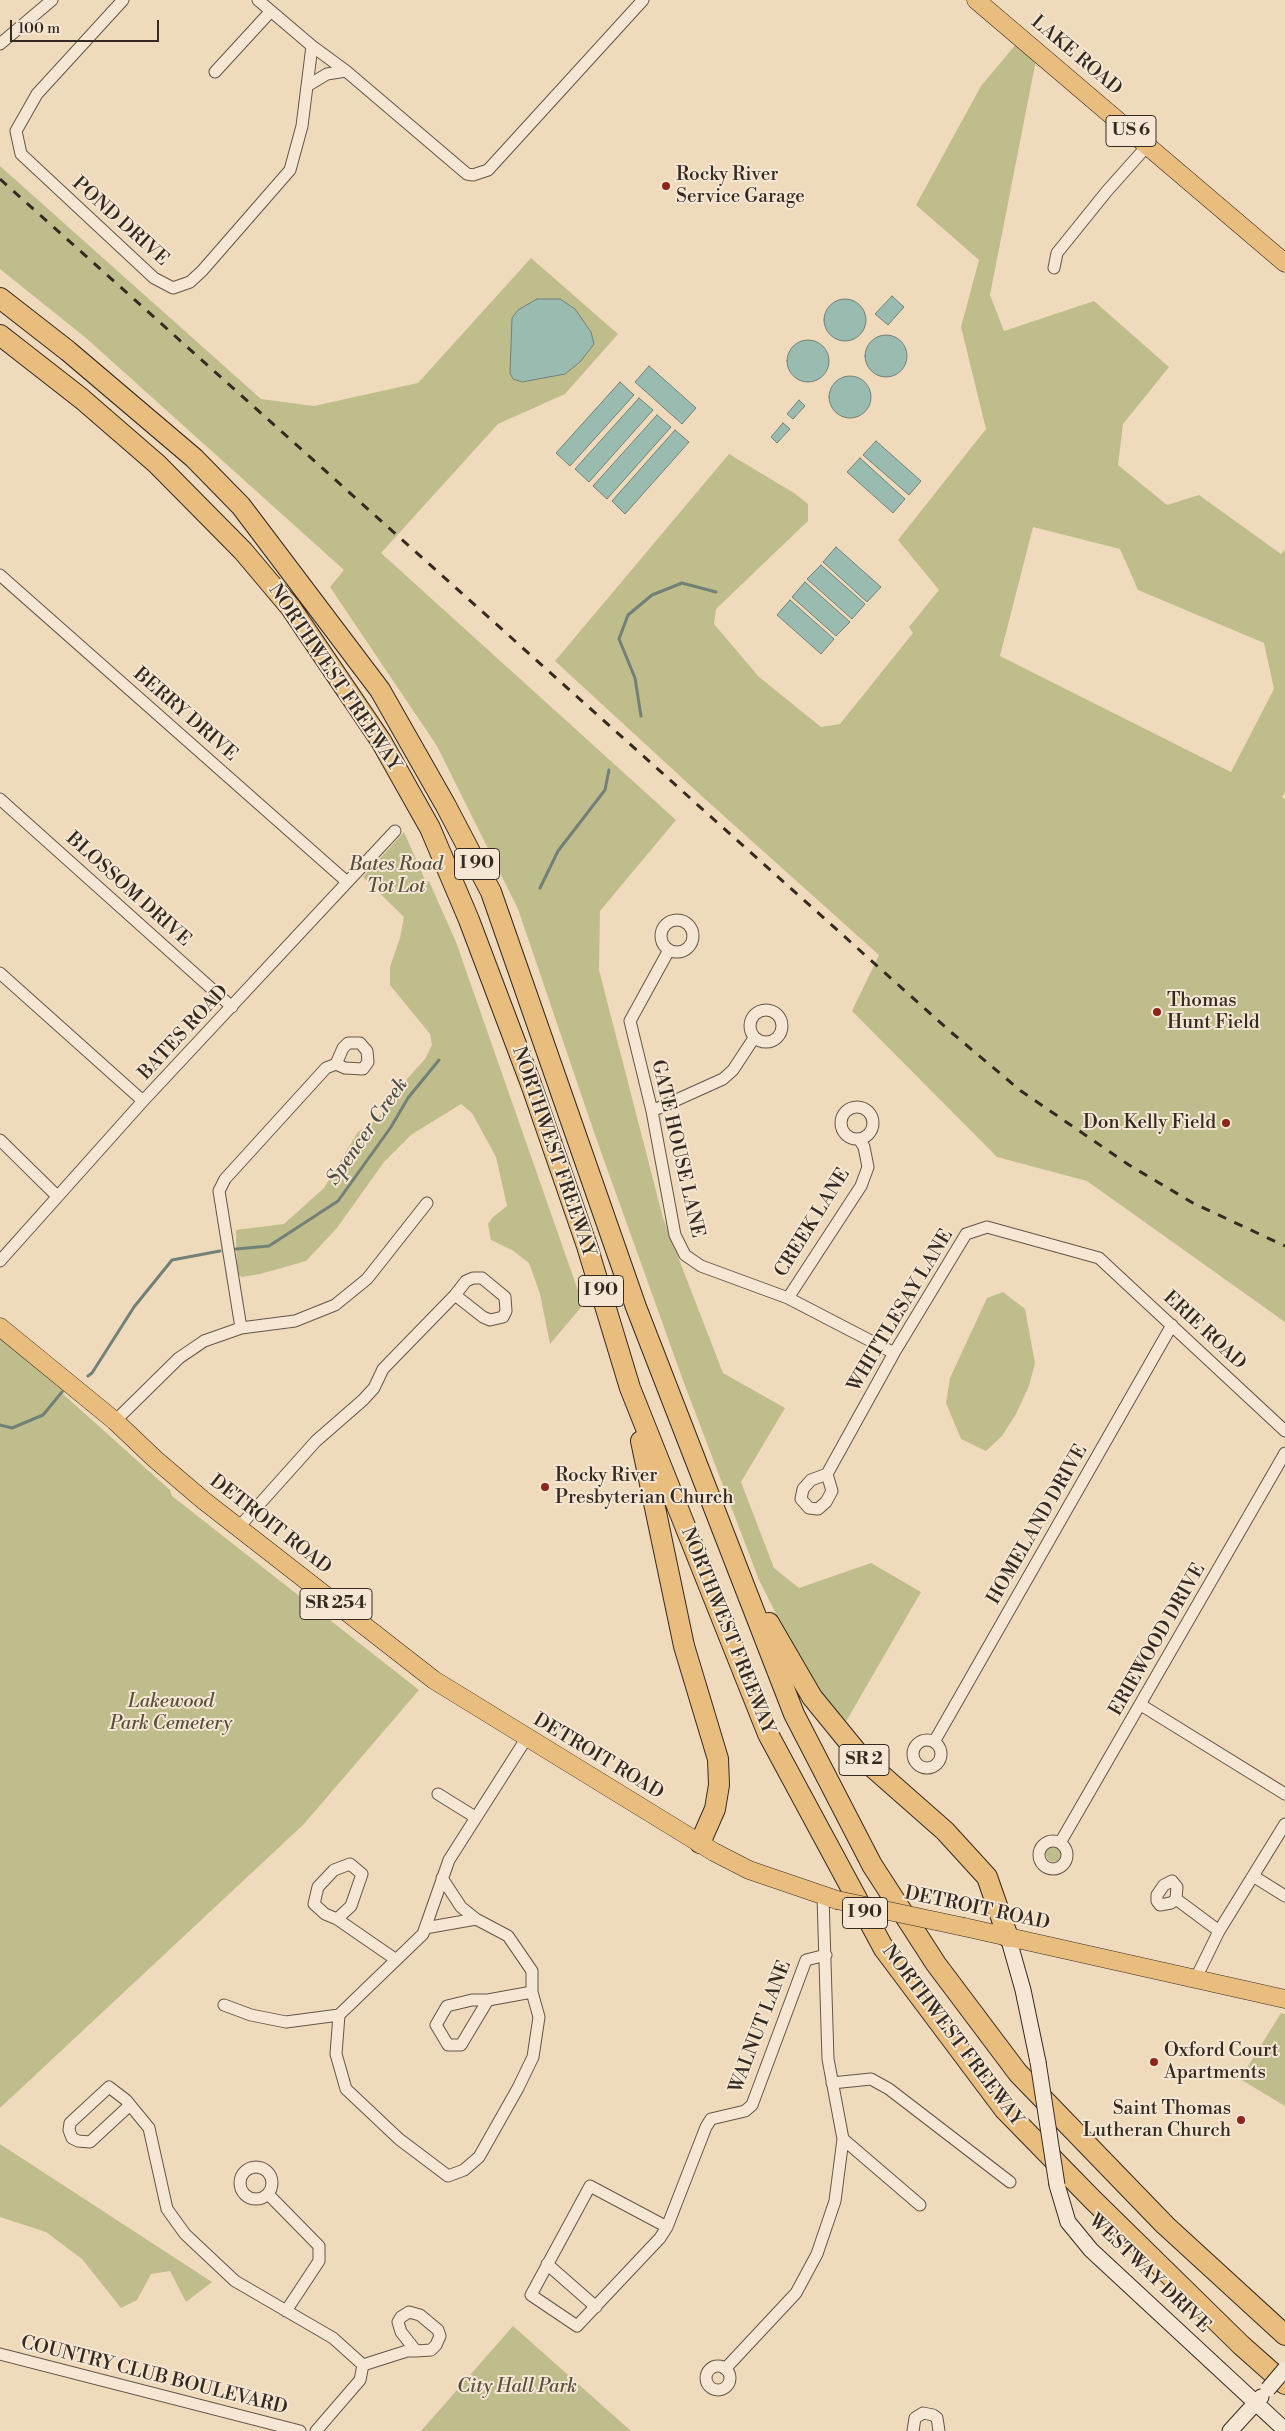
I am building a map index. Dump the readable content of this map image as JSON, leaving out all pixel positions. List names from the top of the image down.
{
  "streets": {
    "highway": ["NORTHWEST FREEWAY", "I 90", "SR 2"],
    "main road": [
      "LAKE ROAD",
      "US 6",
      "DETROIT ROAD",
      "SR 254",
      "WESTWAY DRIVE"
    ],
    "street": [
      "POND DRIVE",
      "BERRY DRIVE",
      "BLOSSOM DRIVE",
      "BATES ROAD",
      "GATE HOUSE LANE",
      "CREEK LANE",
      "WHITTLESAY LANE",
      "ERIE ROAD",
      "HOMELAND DRIVE",
      "ERIEWOOD DRIVE",
      "WALNUT LANE",
      "COUNTRY CLUB BOULEVARD"
    ]
  },
  "crossings": [
    ["NORTHWEST FREEWAY", "SR 2"],
    ["BERRY DRIVE", "BATES ROAD"],
    ["BLOSSOM DRIVE", "BATES ROAD"],
    ["GATE HOUSE LANE", "CREEK LANE"],
    ["GATE HOUSE LANE", "WHITTLESAY LANE"],
    ["WHITTLESAY LANE", "ERIE ROAD"],
    ["ERIE ROAD", "HOMELAND DRIVE"],
    ["DETROIT ROAD", "SR 2"],
    ["DETROIT ROAD", "WESTWAY DRIVE"],
    ["SR 2", "WESTWAY DRIVE"]
  ],
  "water": ["Spencer Creek"],
  "parks": ["Bates Road Tot Lot", "Lakewood Park Cemetery", "City Hall Park"],
  "places": [
    "Rocky River Service Garage",
    "Thomas Hunt Field",
    "Don Kelly Field",
    "Rocky River Presbyterian Church",
    "Oxford Court Apartments",
    "Saint Thomas Lutheran Church"
  ],
  "scale_bar": "100 m"
}
